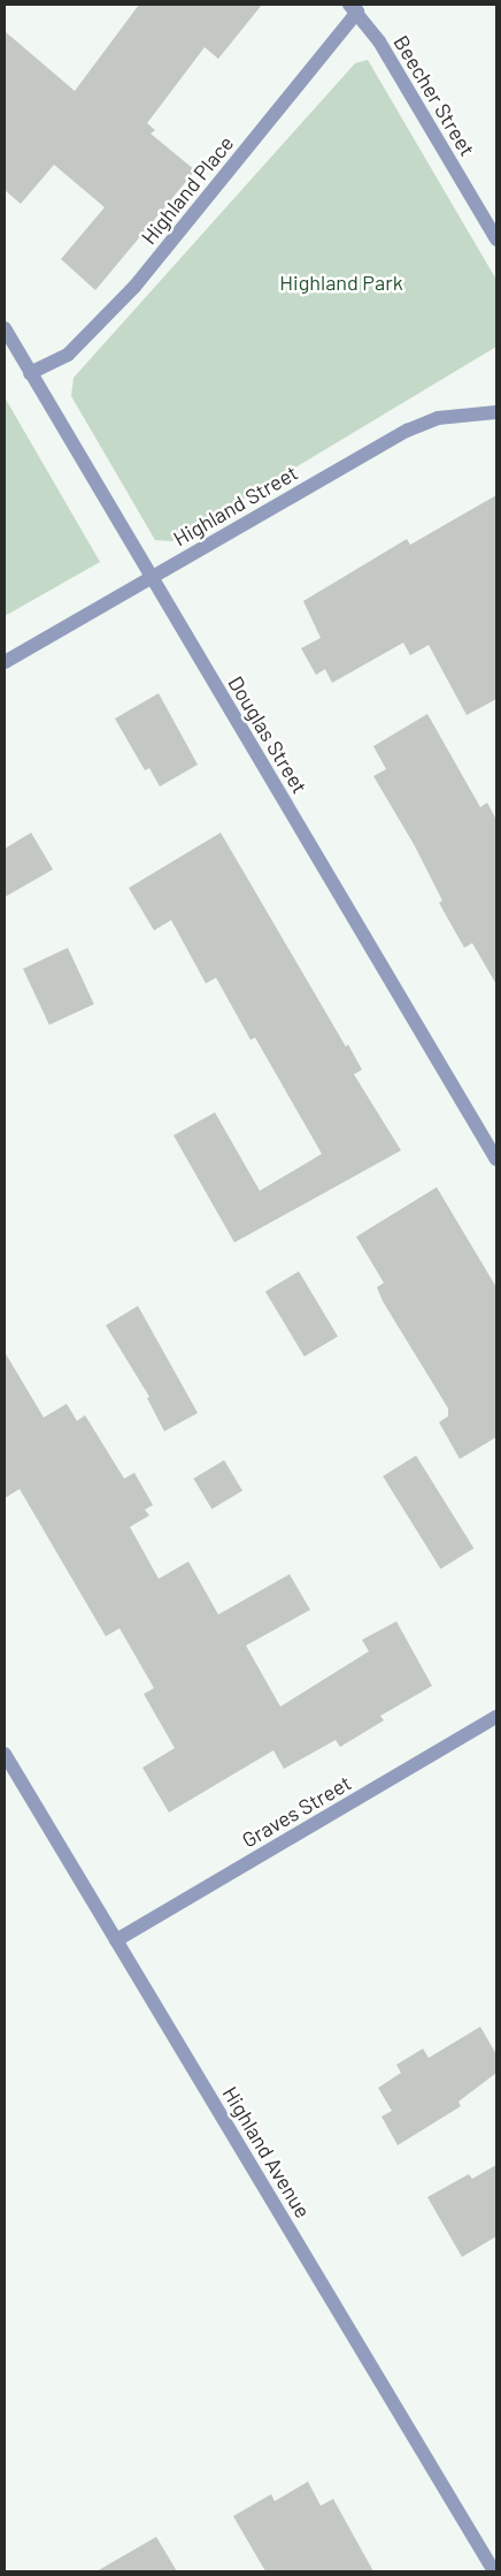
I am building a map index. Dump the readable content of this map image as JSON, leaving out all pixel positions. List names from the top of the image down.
{
  "streets": {
    "street": [
      "Beecher Street",
      "Highland Place",
      "Highland Street",
      "Douglas Street",
      "Graves Street",
      "Highland Avenue"
    ]
  },
  "crossings": [
    ["Beecher Street", "Highland Place"],
    ["Highland Place", "Douglas Street"],
    ["Highland Street", "Douglas Street"],
    ["Graves Street", "Highland Avenue"]
  ],
  "parks": ["Highland Park"]
}
